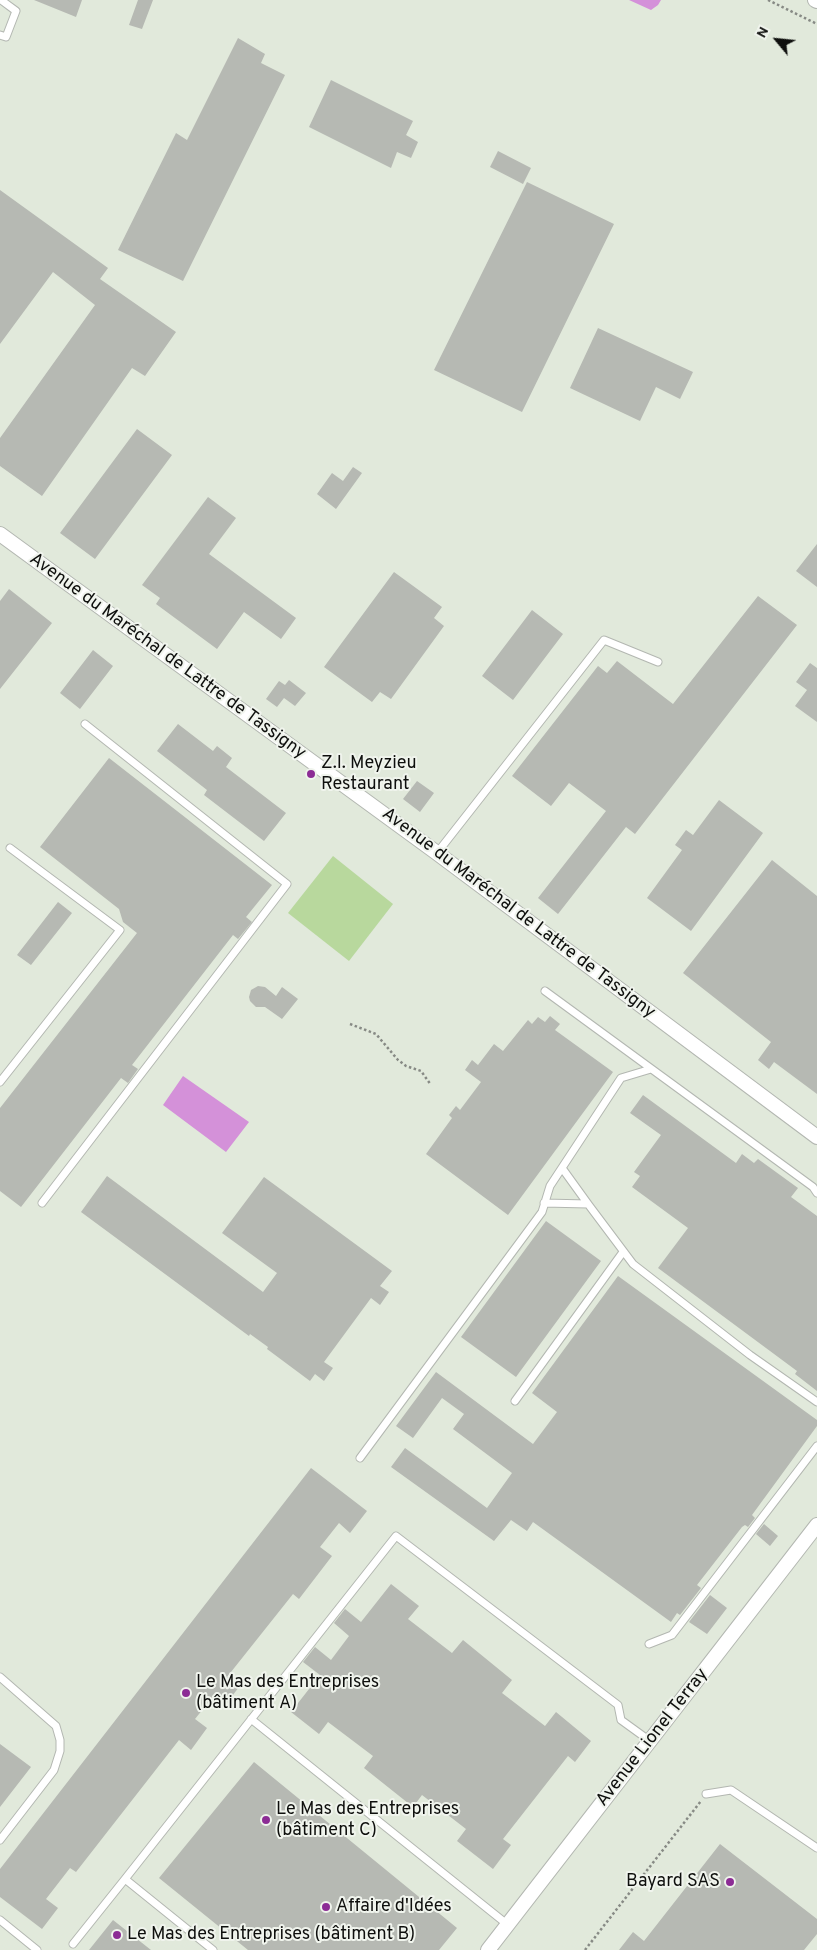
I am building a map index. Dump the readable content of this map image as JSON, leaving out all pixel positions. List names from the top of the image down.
{
  "streets": {
    "street": ["Avenue du Maréchal de Lattre de Tassigny", "Avenue Lionel Terray"]
  },
  "places": [
    "Z.I. Meyzieu Restaurant",
    "Le Mas des Entreprises (bâtiment A)",
    "Le Mas des Entreprises (bâtiment C)",
    "Bayard SAS",
    "Affaire d'Idées",
    "Le Mas des Entreprises (bâtiment B)"
  ],
  "north": "top left"
}
